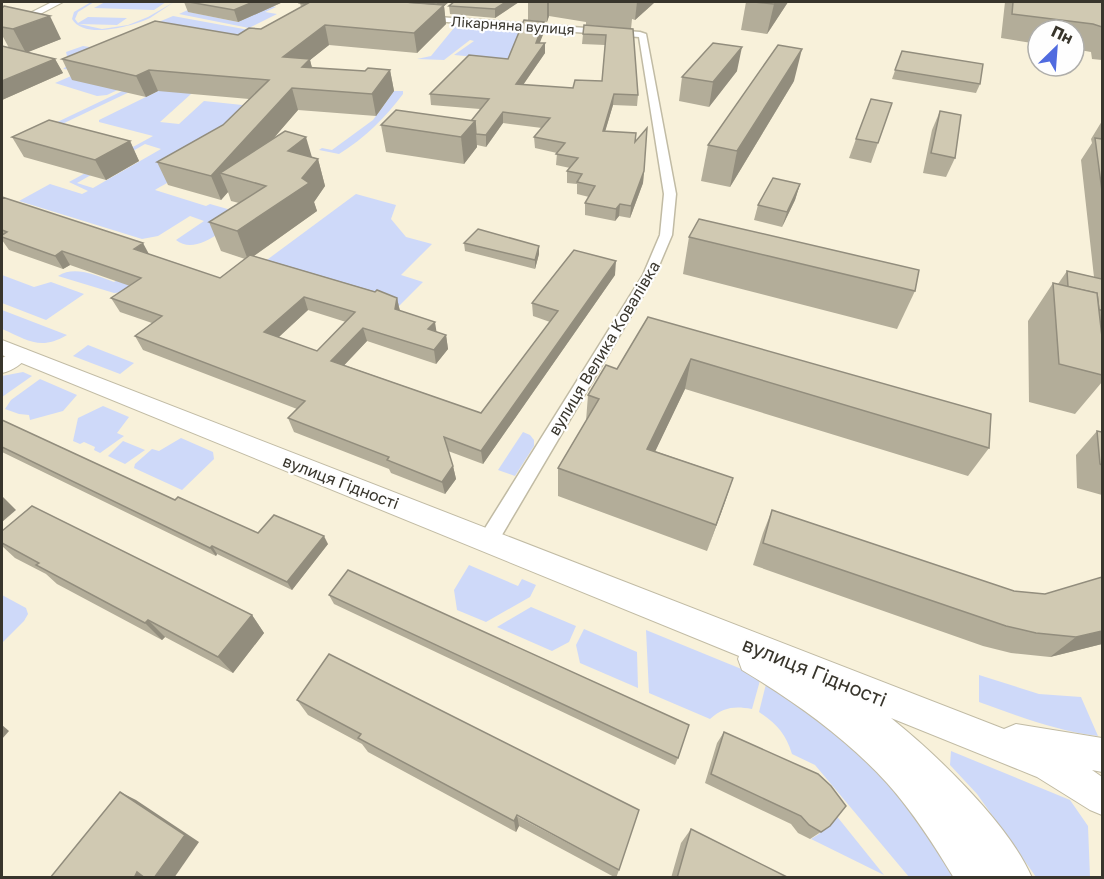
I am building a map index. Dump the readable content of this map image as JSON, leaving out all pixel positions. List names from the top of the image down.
{
  "streets": {
    "main road": ["вулиця Гідності"],
    "street": ["Лікарняна вулиця", "вулиця Велика Ковалівка"]
  },
  "crossings": [
    ["Лікарняна вулиця", "вулиця Велика Ковалівка"],
    ["вулиця Велика Ковалівка", "вулиця Гідності"]
  ],
  "north": "top right"
}
